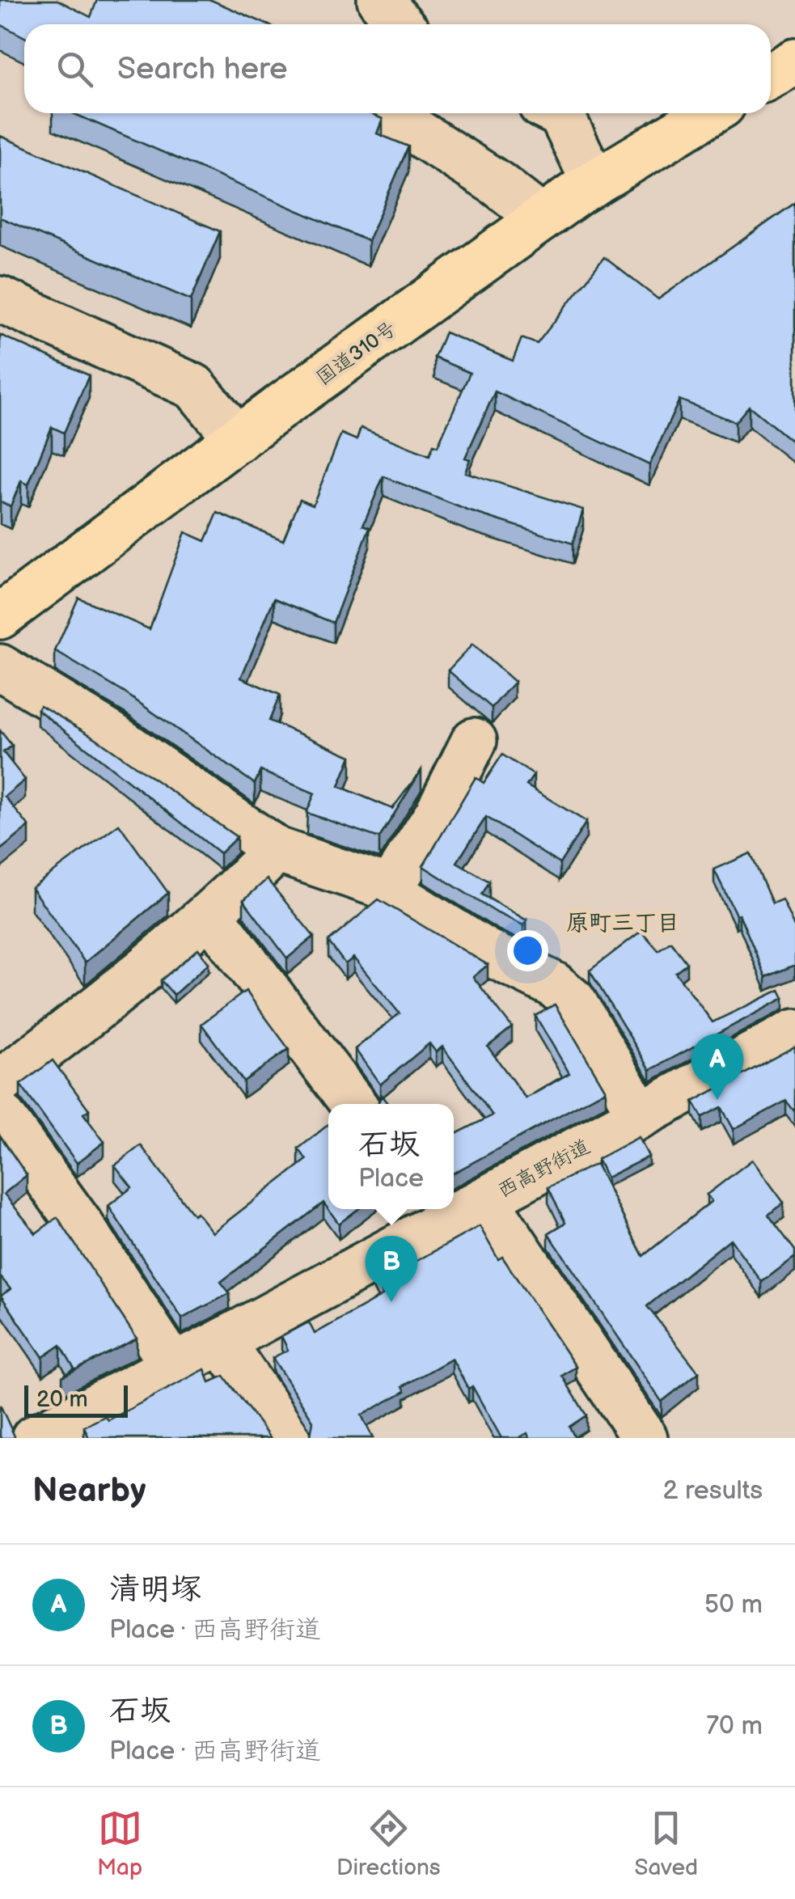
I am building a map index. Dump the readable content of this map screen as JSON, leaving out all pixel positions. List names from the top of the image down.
{
  "streets": {
    "highway": ["国道310号"],
    "street": ["西高野街道"]
  },
  "districts": ["原町三丁目"],
  "scale_bar": "20 m",
  "page": {
    "search": "Search here",
    "pins": ["A", "B"],
    "popup": ["石坂", "Place"],
    "scale": "20 m",
    "heading": ["Nearby", "2 results"],
    "list": [
      {
        "mark": "A",
        "name": "清明塚",
        "note": "Place · 西高野街道",
        "value": "50 m"
      },
      {
        "mark": "B",
        "name": "石坂",
        "note": "Place · 西高野街道",
        "value": "70 m"
      }
    ],
    "nav": ["Map", "Directions", "Saved"]
  }
}
